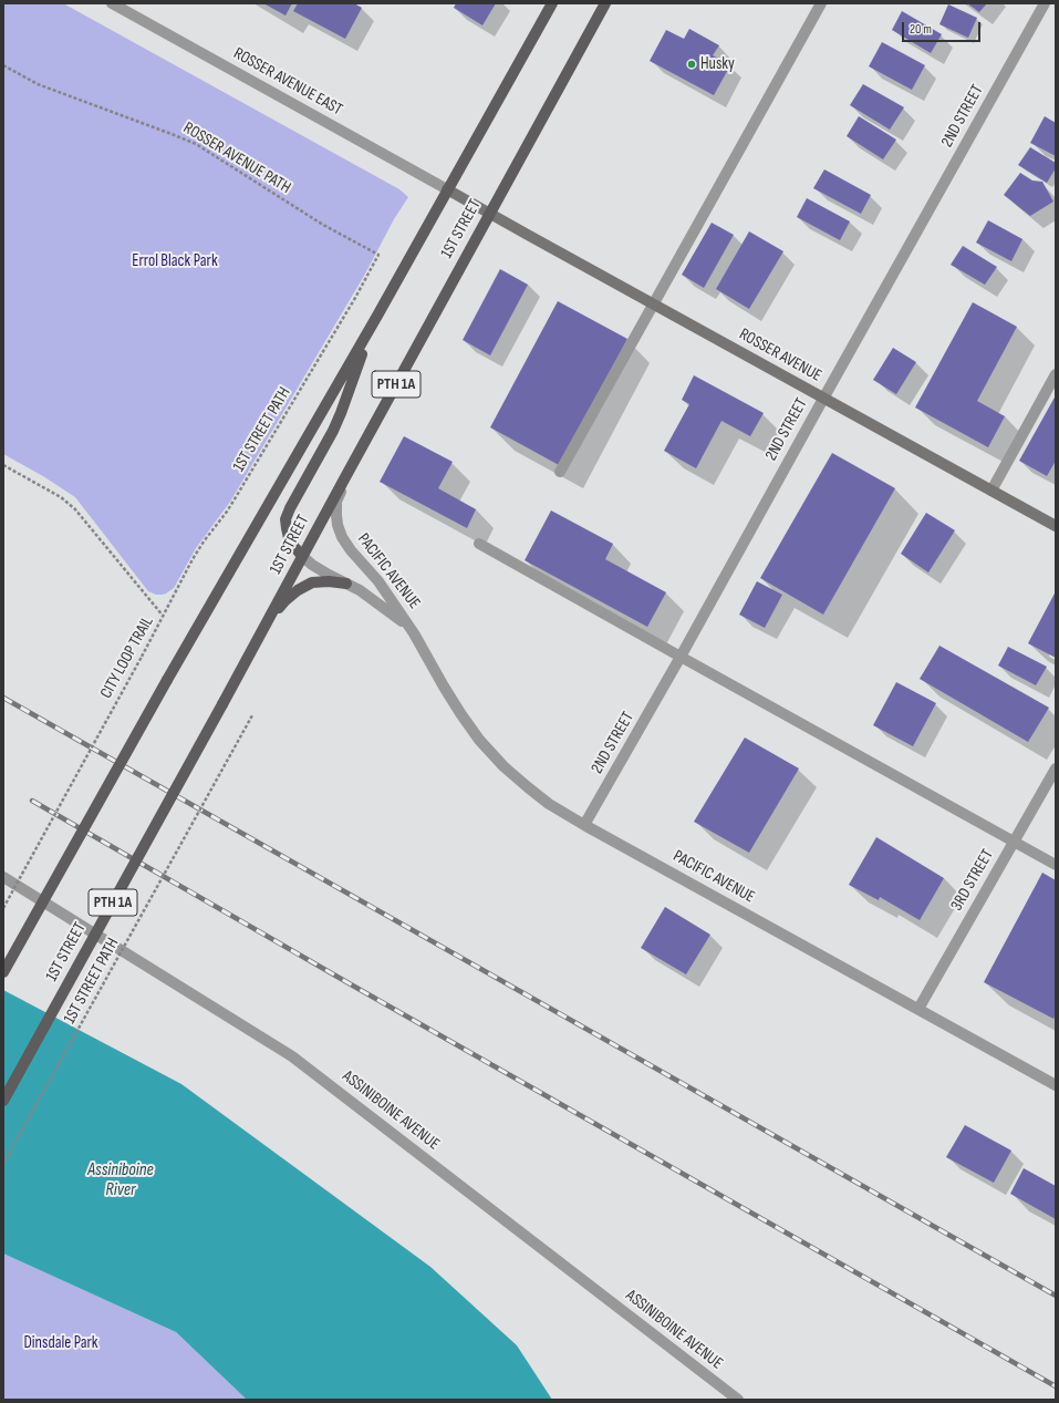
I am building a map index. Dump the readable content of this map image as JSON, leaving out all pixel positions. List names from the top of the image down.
{
  "streets": {
    "main road": ["1ST STREET", "PTH 1A"],
    "street": [
      "ROSSER AVENUE EAST",
      "2ND STREET",
      "ROSSER AVENUE",
      "PACIFIC AVENUE",
      "3RD STREET",
      "ASSINIBOINE AVENUE"
    ],
    "path": ["ROSSER AVENUE PATH", "1ST STREET PATH", "CITY LOOP TRAIL"]
  },
  "crossings": [
    ["ROSSER AVENUE EAST", "1ST STREET"],
    ["ROSSER AVENUE EAST", "ROSSER AVENUE"],
    ["2ND STREET", "ROSSER AVENUE"],
    ["2ND STREET", "PACIFIC AVENUE"],
    ["ROSSER AVENUE PATH", "1ST STREET PATH"],
    ["1ST STREET", "ROSSER AVENUE"],
    ["1ST STREET", "PACIFIC AVENUE"],
    ["1ST STREET PATH", "CITY LOOP TRAIL"],
    ["PACIFIC AVENUE", "3RD STREET"]
  ],
  "water": ["Assiniboine River"],
  "parks": ["Errol Black Park", "Dinsdale Park"],
  "places": ["Husky"],
  "scale_bar": "20 m"
}
